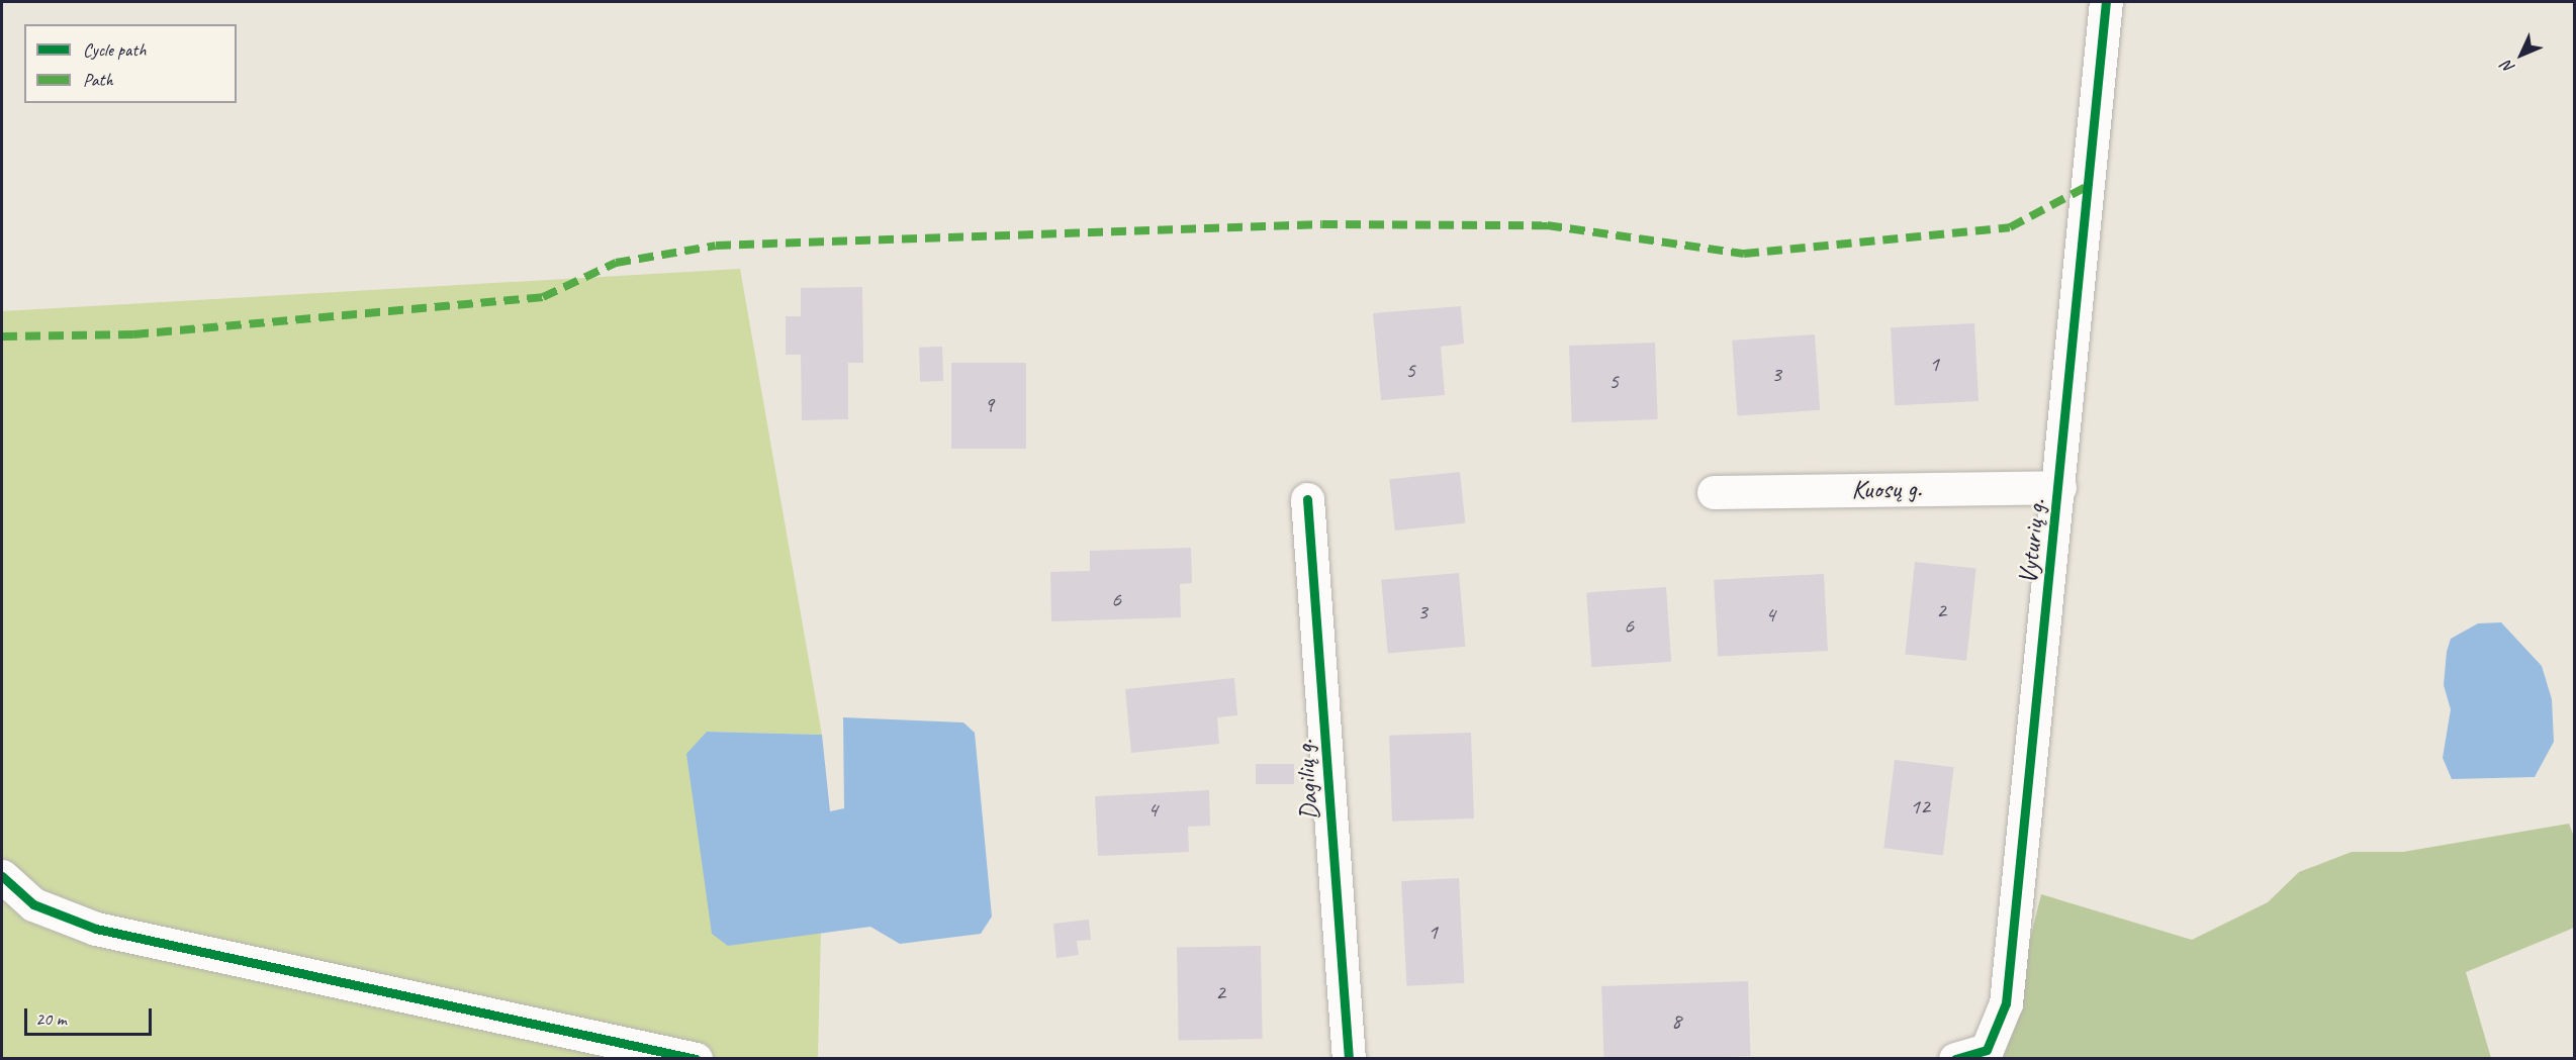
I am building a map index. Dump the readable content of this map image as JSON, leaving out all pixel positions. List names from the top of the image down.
{
  "streets": {
    "street": ["Kuosų g.", "Vyturių g.", "Dagilių g."]
  },
  "crossings": [
    ["Kuosų g.", "Vyturių g."]
  ],
  "house_numbers": [
    "1",
    "5",
    "3",
    "5",
    "9",
    "6",
    "2",
    "3",
    "4",
    "6",
    "12",
    "4",
    "1",
    "2",
    "8"
  ],
  "legend": ["Cycle path", "Path"],
  "scale_bar": "20 m",
  "north": "bottom left"
}
